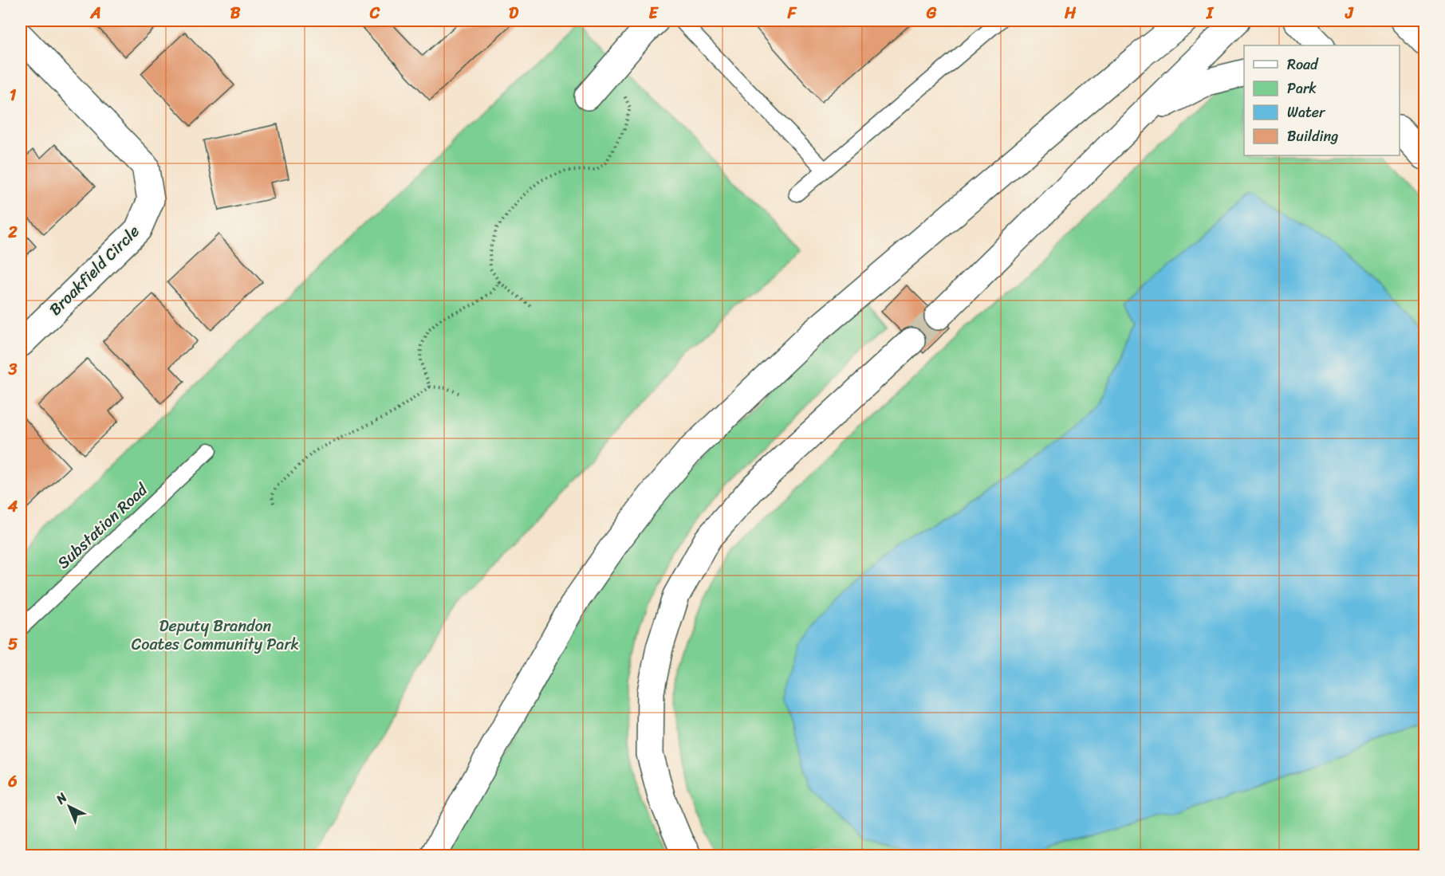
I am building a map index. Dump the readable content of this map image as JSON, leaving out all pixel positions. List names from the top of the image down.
{
  "streets": {
    "main road": ["Broakfield Circle"],
    "lane": ["Substation Road"]
  },
  "parks": ["Deputy Brandon Coates Community Park"],
  "legend": [
    "Road",
    "Park",
    "Water",
    "Building"
  ],
  "north": "top left",
  "grid": {
    "columns": [
      "A",
      "B",
      "C",
      "D",
      "E",
      "F",
      "G",
      "H",
      "I",
      "J"
    ],
    "rows": [
      "1",
      "2",
      "3",
      "4",
      "5",
      "6"
    ]
  }
}
